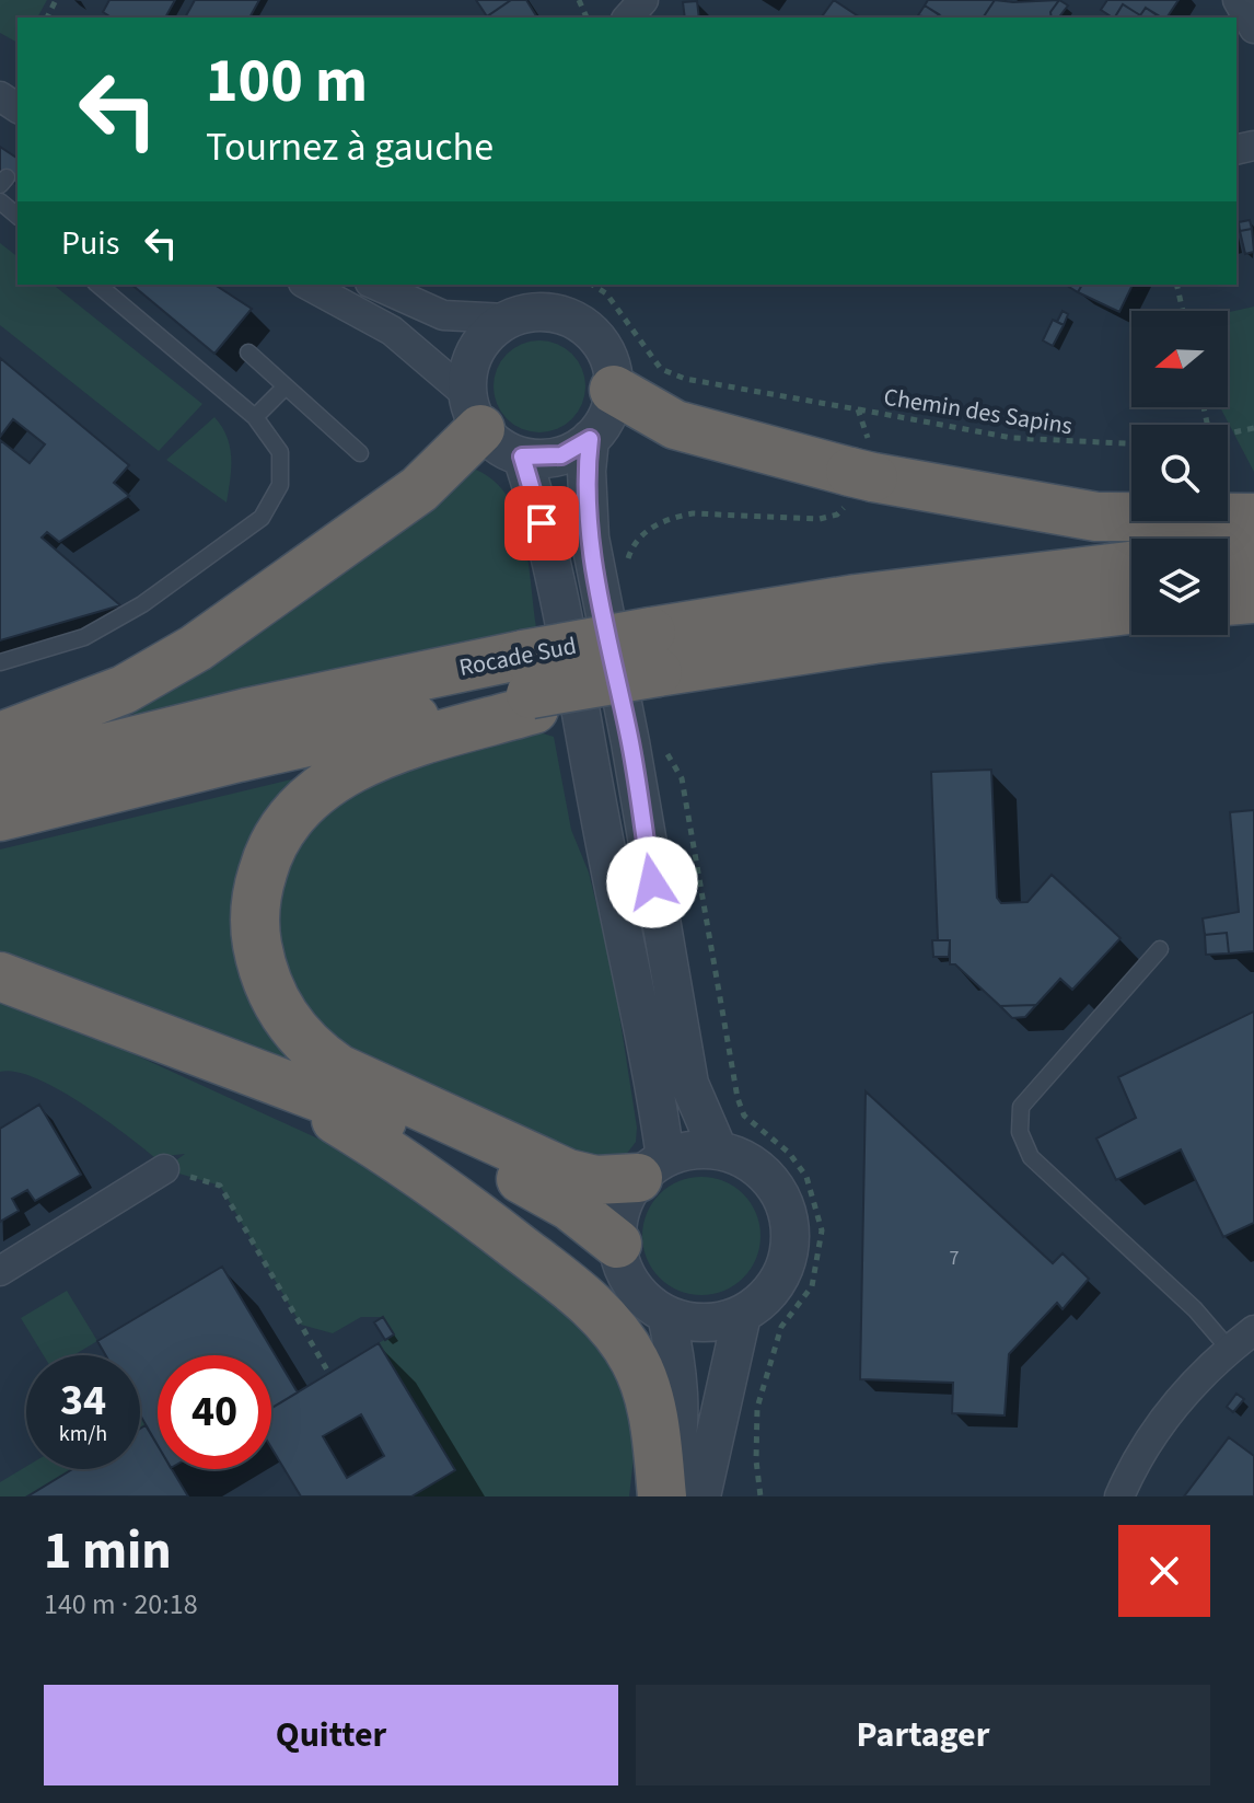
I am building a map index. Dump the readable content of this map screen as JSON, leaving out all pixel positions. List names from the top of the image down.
{
  "streets": {
    "highway": ["Rocade Sud"],
    "path": ["Chemin des Sapins"]
  },
  "house_numbers": ["7"],
  "north": "left",
  "page": {
    "turn": ["100 m", "Tournez à gauche"],
    "then": "Puis",
    "speed": "34 km/h",
    "limit": "40",
    "heading": ["1 min", "140 m · 20:18"],
    "buttons": ["Quitter", "Partager"]
  }
}
